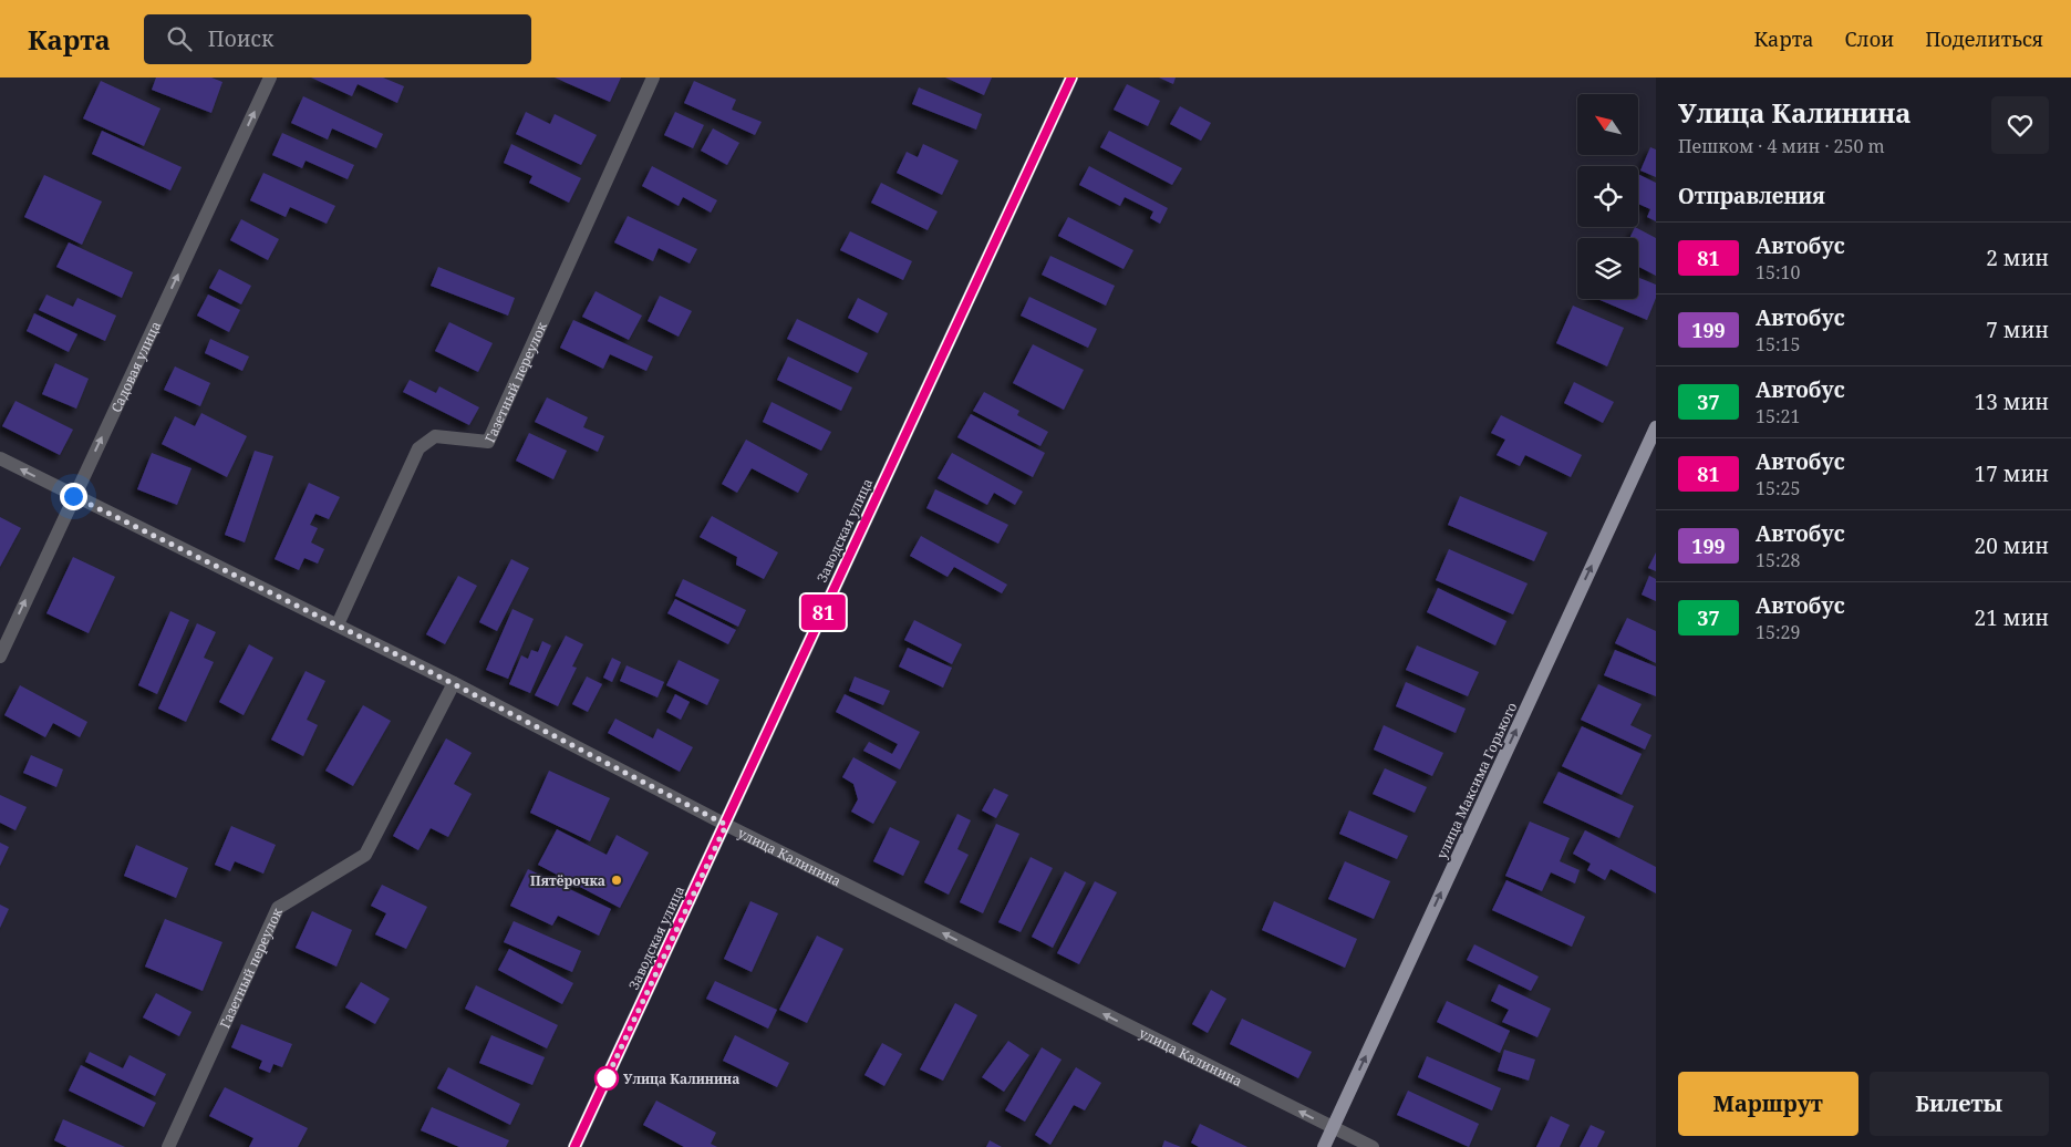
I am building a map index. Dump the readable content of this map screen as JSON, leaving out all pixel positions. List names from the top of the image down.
{
  "streets": {
    "main road": ["Заводская улица", "улица Максима Горького"],
    "street": ["Садовая улица", "Газетный переулок", "улица Калинина"]
  },
  "crossings": [
    ["Садовая улица", "улица Калинина"],
    ["Газетный переулок", "улица Калинина"],
    ["Заводская улица", "улица Калинина"],
    ["улица Максима Горького", "улица Калинина"]
  ],
  "one_way": ["Садовая улица", "улица Максима Горького", "улица Калинина"],
  "places": ["Пятёрочка", "Улица Калинина"],
  "lines": ["bus line 81"],
  "north": "top left",
  "page": {
    "header": "Карта",
    "search": "Поиск",
    "nav": ["Карта", "Слои", "Поделиться"],
    "on_map": "81",
    "heading": [
      ["Улица Калинина", "Пешком · 4 мин · 250 m"],
      "Отправления"
    ],
    "list": [
      {
        "mark": "81",
        "name": "Автобус",
        "note": "15:10",
        "value": "2 мин"
      },
      {
        "mark": "199",
        "name": "Автобус",
        "note": "15:15",
        "value": "7 мин"
      },
      {
        "mark": "37",
        "name": "Автобус",
        "note": "15:21",
        "value": "13 мин"
      },
      {
        "mark": "81",
        "name": "Автобус",
        "note": "15:25",
        "value": "17 мин"
      },
      {
        "mark": "199",
        "name": "Автобус",
        "note": "15:28",
        "value": "20 мин"
      },
      {
        "mark": "37",
        "name": "Автобус",
        "note": "15:29",
        "value": "21 мин"
      }
    ],
    "buttons": ["Маршрут", "Билеты"]
  }
}
